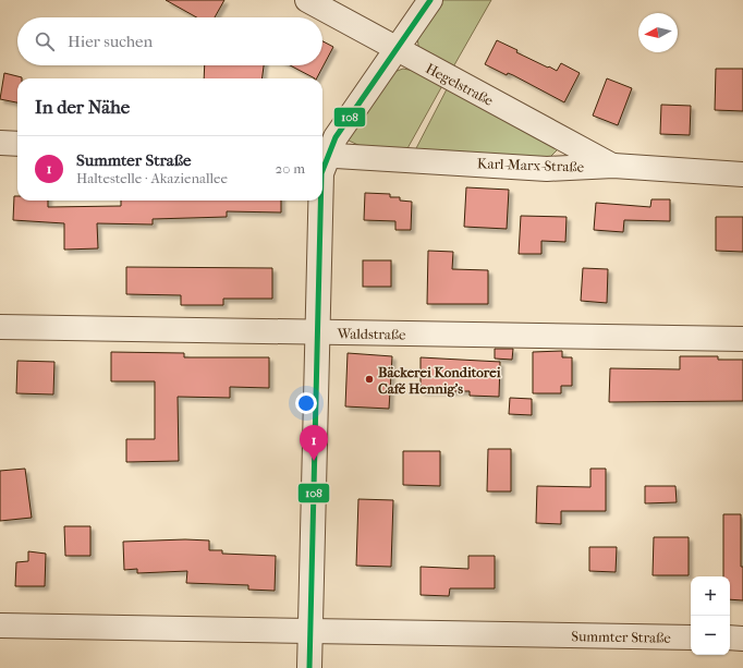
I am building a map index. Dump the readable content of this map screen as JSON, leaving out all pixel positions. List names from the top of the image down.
{
  "streets": {
    "street": [
      "Hegelstraße",
      "Karl-Marx-Straße",
      "Waldstraße",
      "Summter Straße"
    ]
  },
  "crossings": [
    ["Hegelstraße", "Karl-Marx-Straße"]
  ],
  "places": ["Bäckerei Konditorei Café Hennig's"],
  "lines": ["transit line 108"],
  "north": "left",
  "page": {
    "search": "Hier suchen",
    "heading": "In der Nähe",
    "list": [
      {
        "mark": "1",
        "name": "Summter Straße",
        "note": "Haltestelle · Akazienallee",
        "value": "20 m"
      }
    ],
    "pins": "1",
    "map_buttons": ["+", "−"]
  }
}
